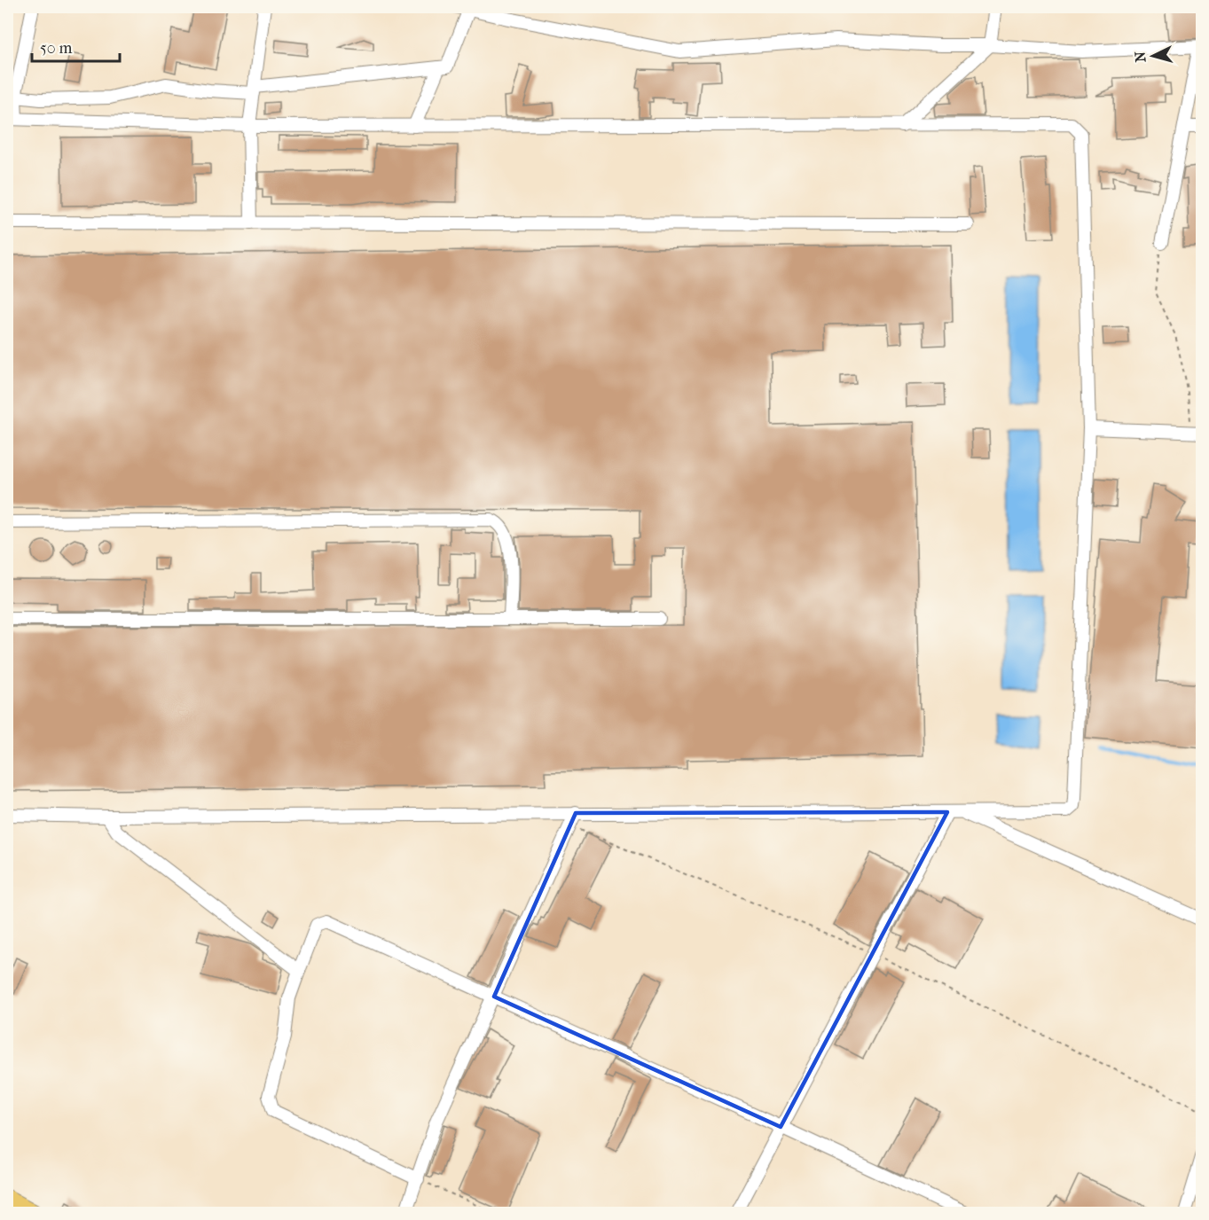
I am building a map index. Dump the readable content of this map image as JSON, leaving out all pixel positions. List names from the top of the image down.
{
  "scale_bar": "50 m",
  "north": "left"
}
